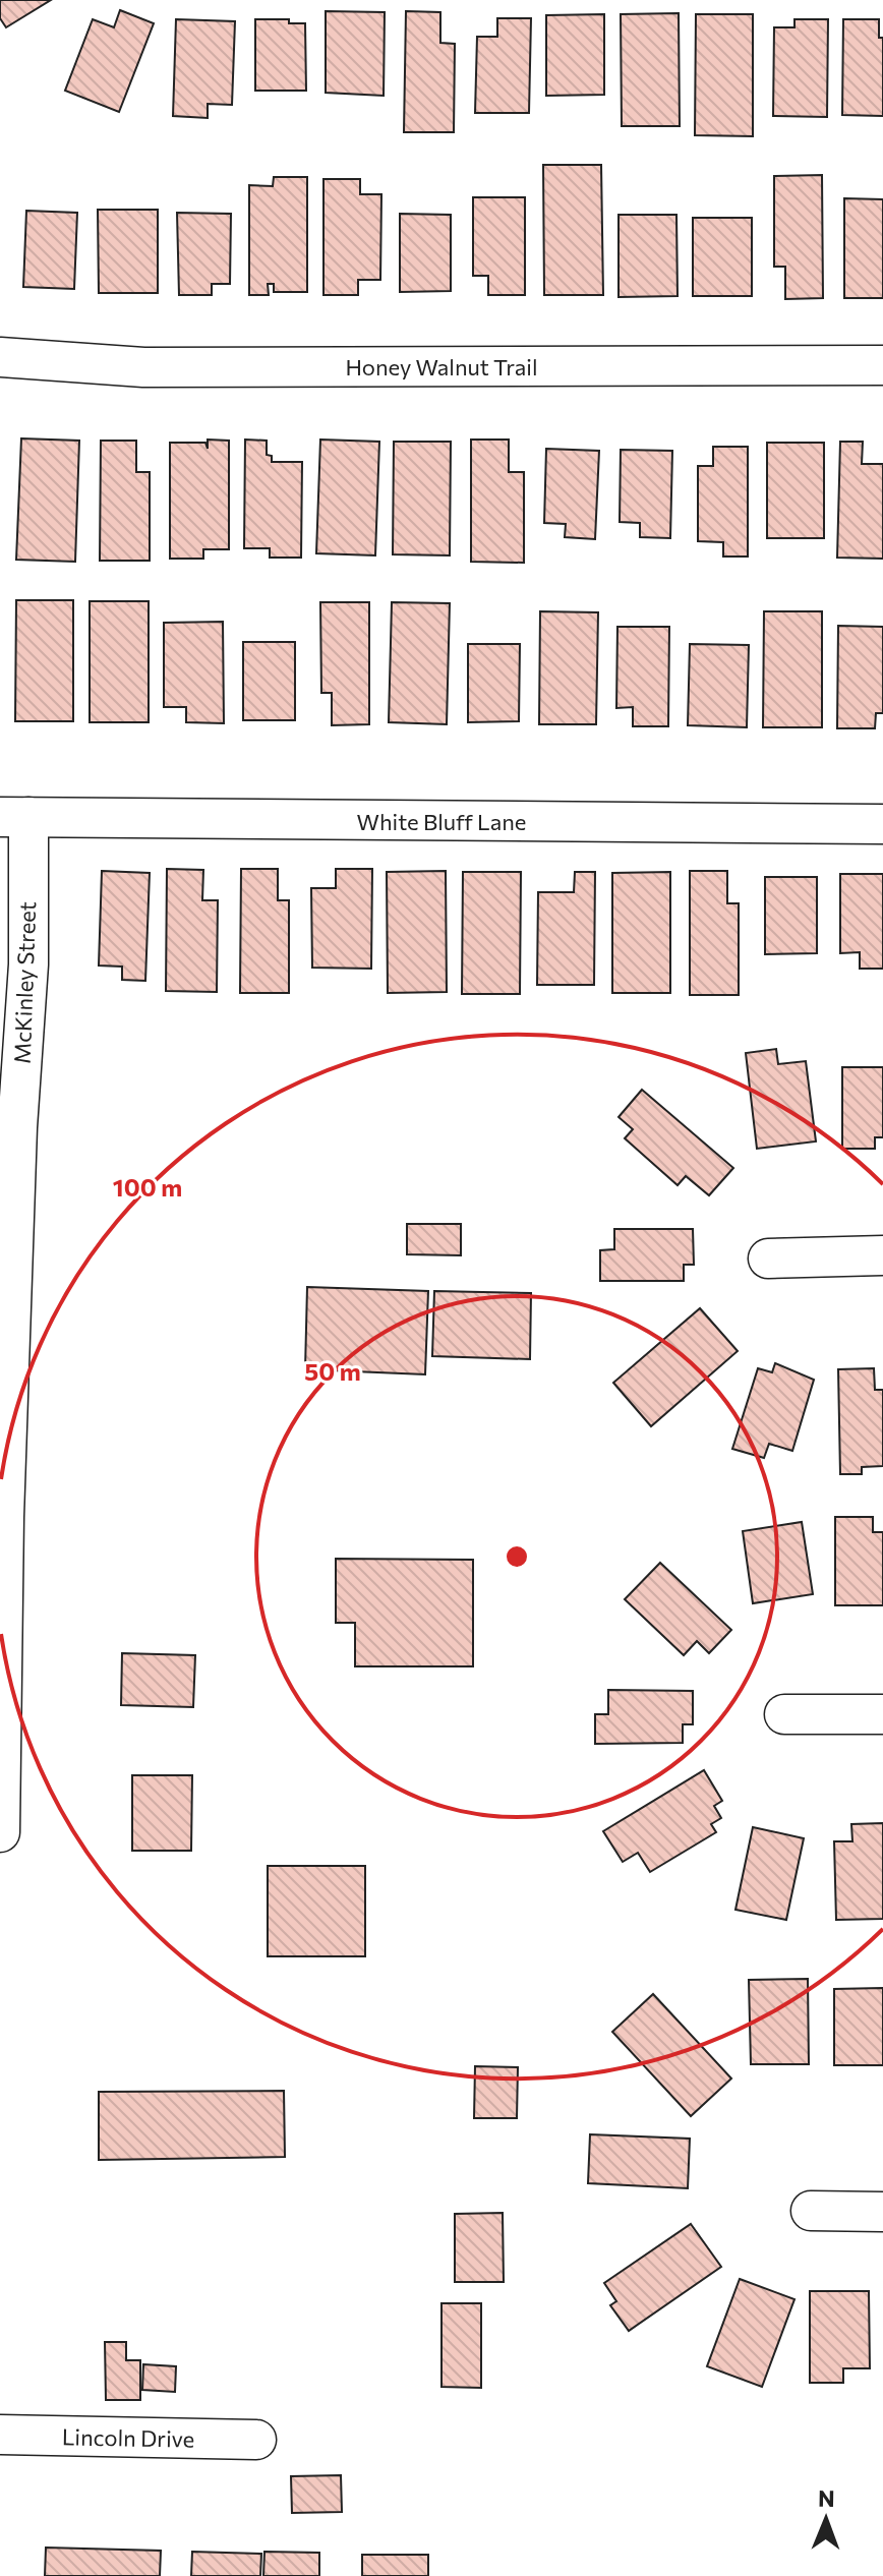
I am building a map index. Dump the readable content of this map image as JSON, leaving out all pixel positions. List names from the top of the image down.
{
  "streets": {
    "street": [
      "Honey Walnut Trail",
      "White Bluff Lane",
      "McKinley Street",
      "Lincoln Drive"
    ]
  },
  "crossings": [
    ["White Bluff Lane", "McKinley Street"]
  ],
  "north": "top",
  "rings": ["100 m", "50 m"]
}
